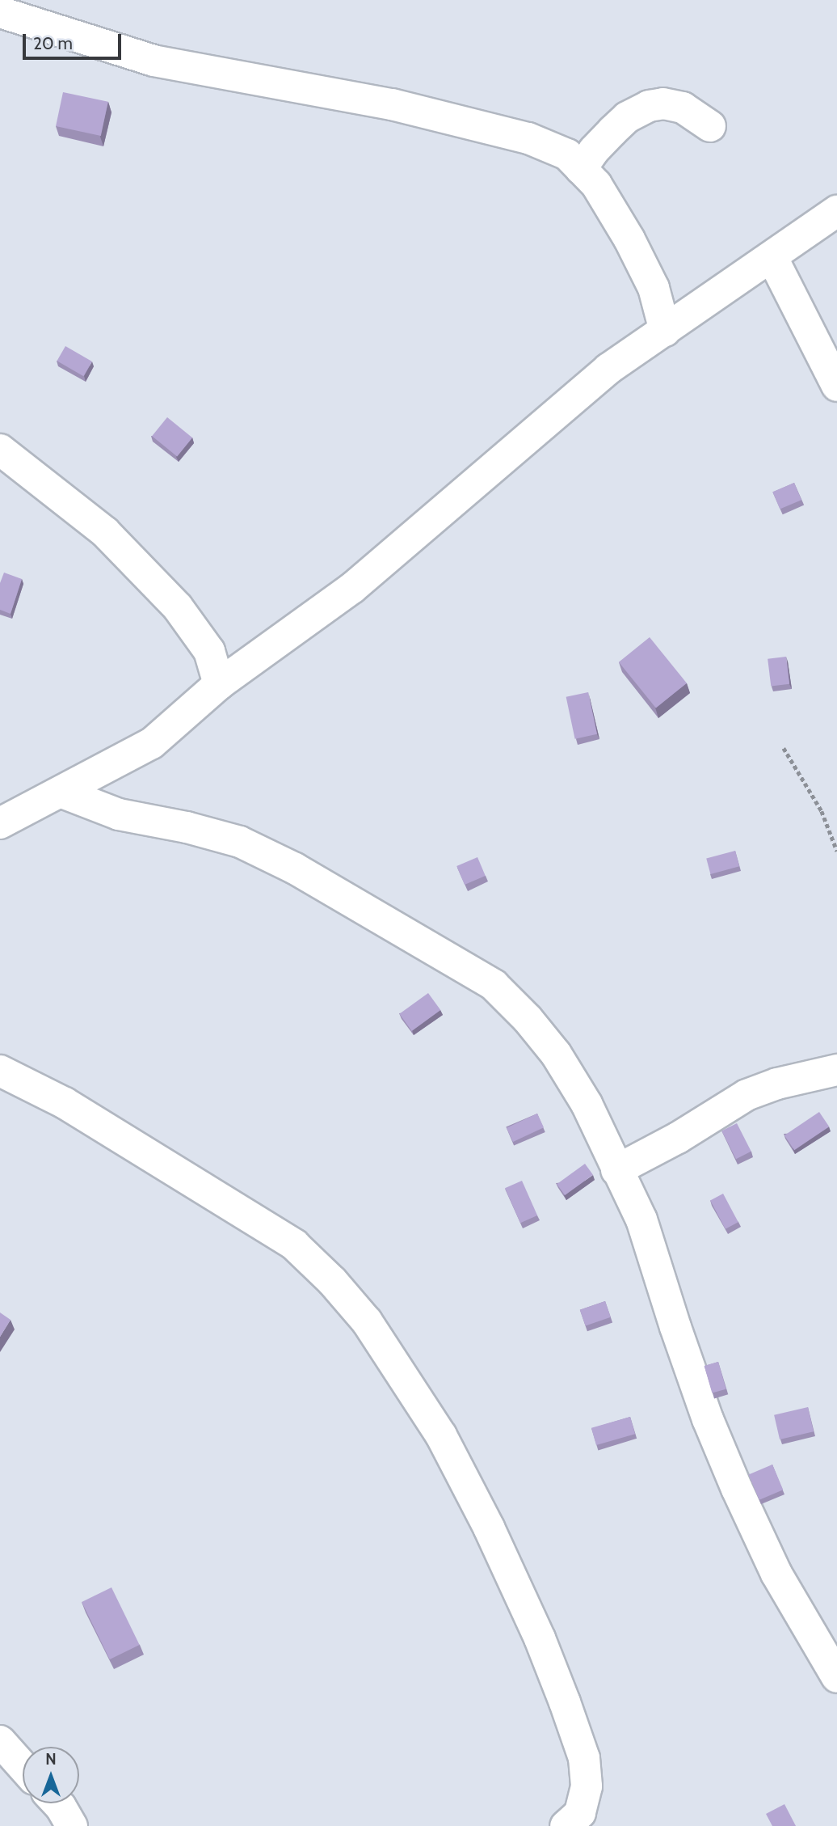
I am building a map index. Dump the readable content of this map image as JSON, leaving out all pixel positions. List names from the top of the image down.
{
  "scale_bar": "20 m",
  "north": "top"
}
